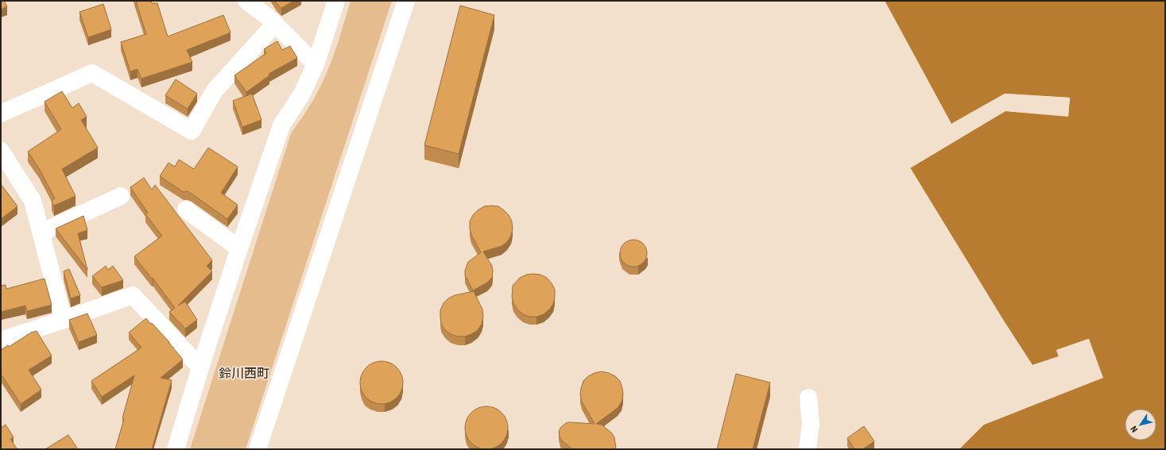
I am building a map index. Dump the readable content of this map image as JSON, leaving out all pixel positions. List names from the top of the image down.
{
  "districts": ["鈴川西町"],
  "north": "bottom left"
}
